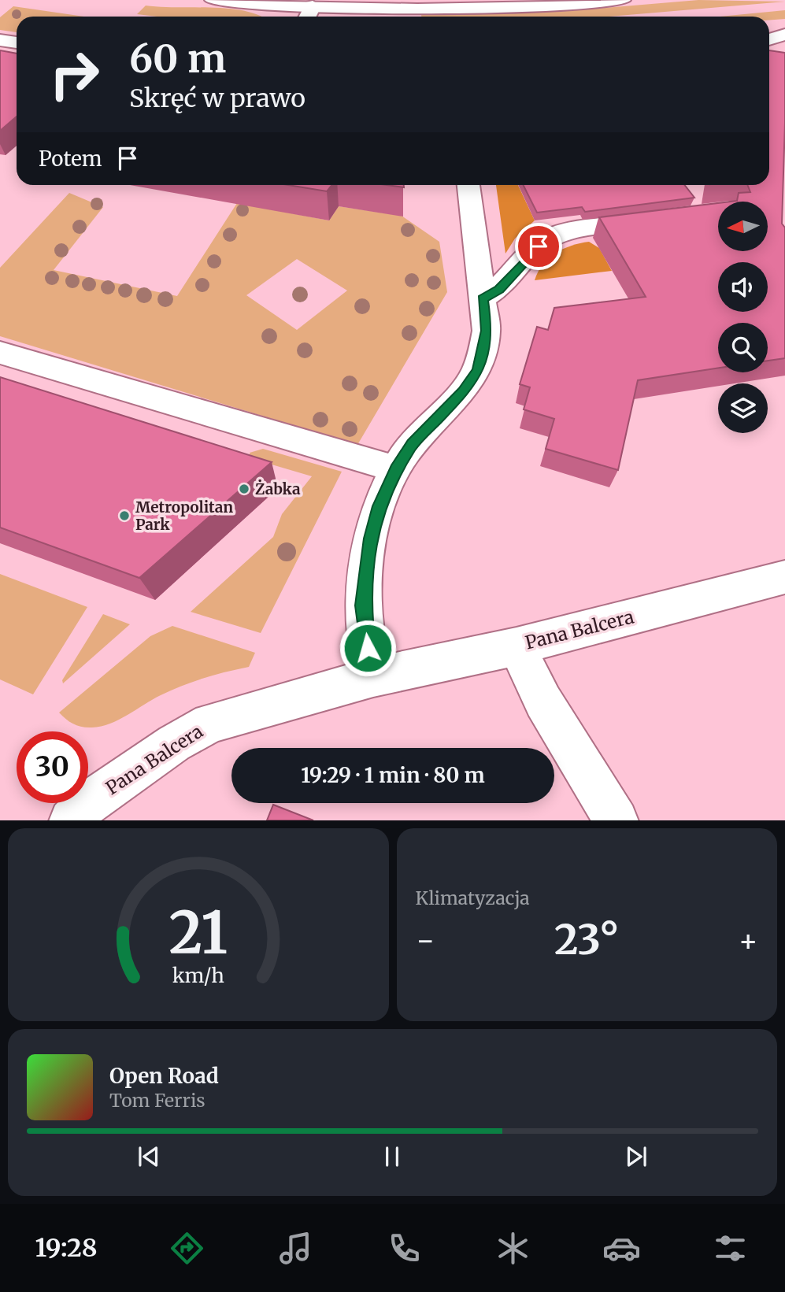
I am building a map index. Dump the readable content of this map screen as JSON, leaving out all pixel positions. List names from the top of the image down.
{
  "streets": {
    "street": ["Pana Balcera"]
  },
  "places": ["Żabka", "Metropolitan Park"],
  "north": "left",
  "page": {
    "turn": ["60 m", "Skręć w prawo"],
    "then": "Potem",
    "limit": "30",
    "trip": "19:29 · 1 min · 80 m",
    "tile": "Klimatyzacja",
    "heat": ["−", "23°", "+"],
    "song": ["Open Road", "Tom Ferris"],
    "tabs": "19:28",
    "gauge": ["21", "km/h"]
  }
}
